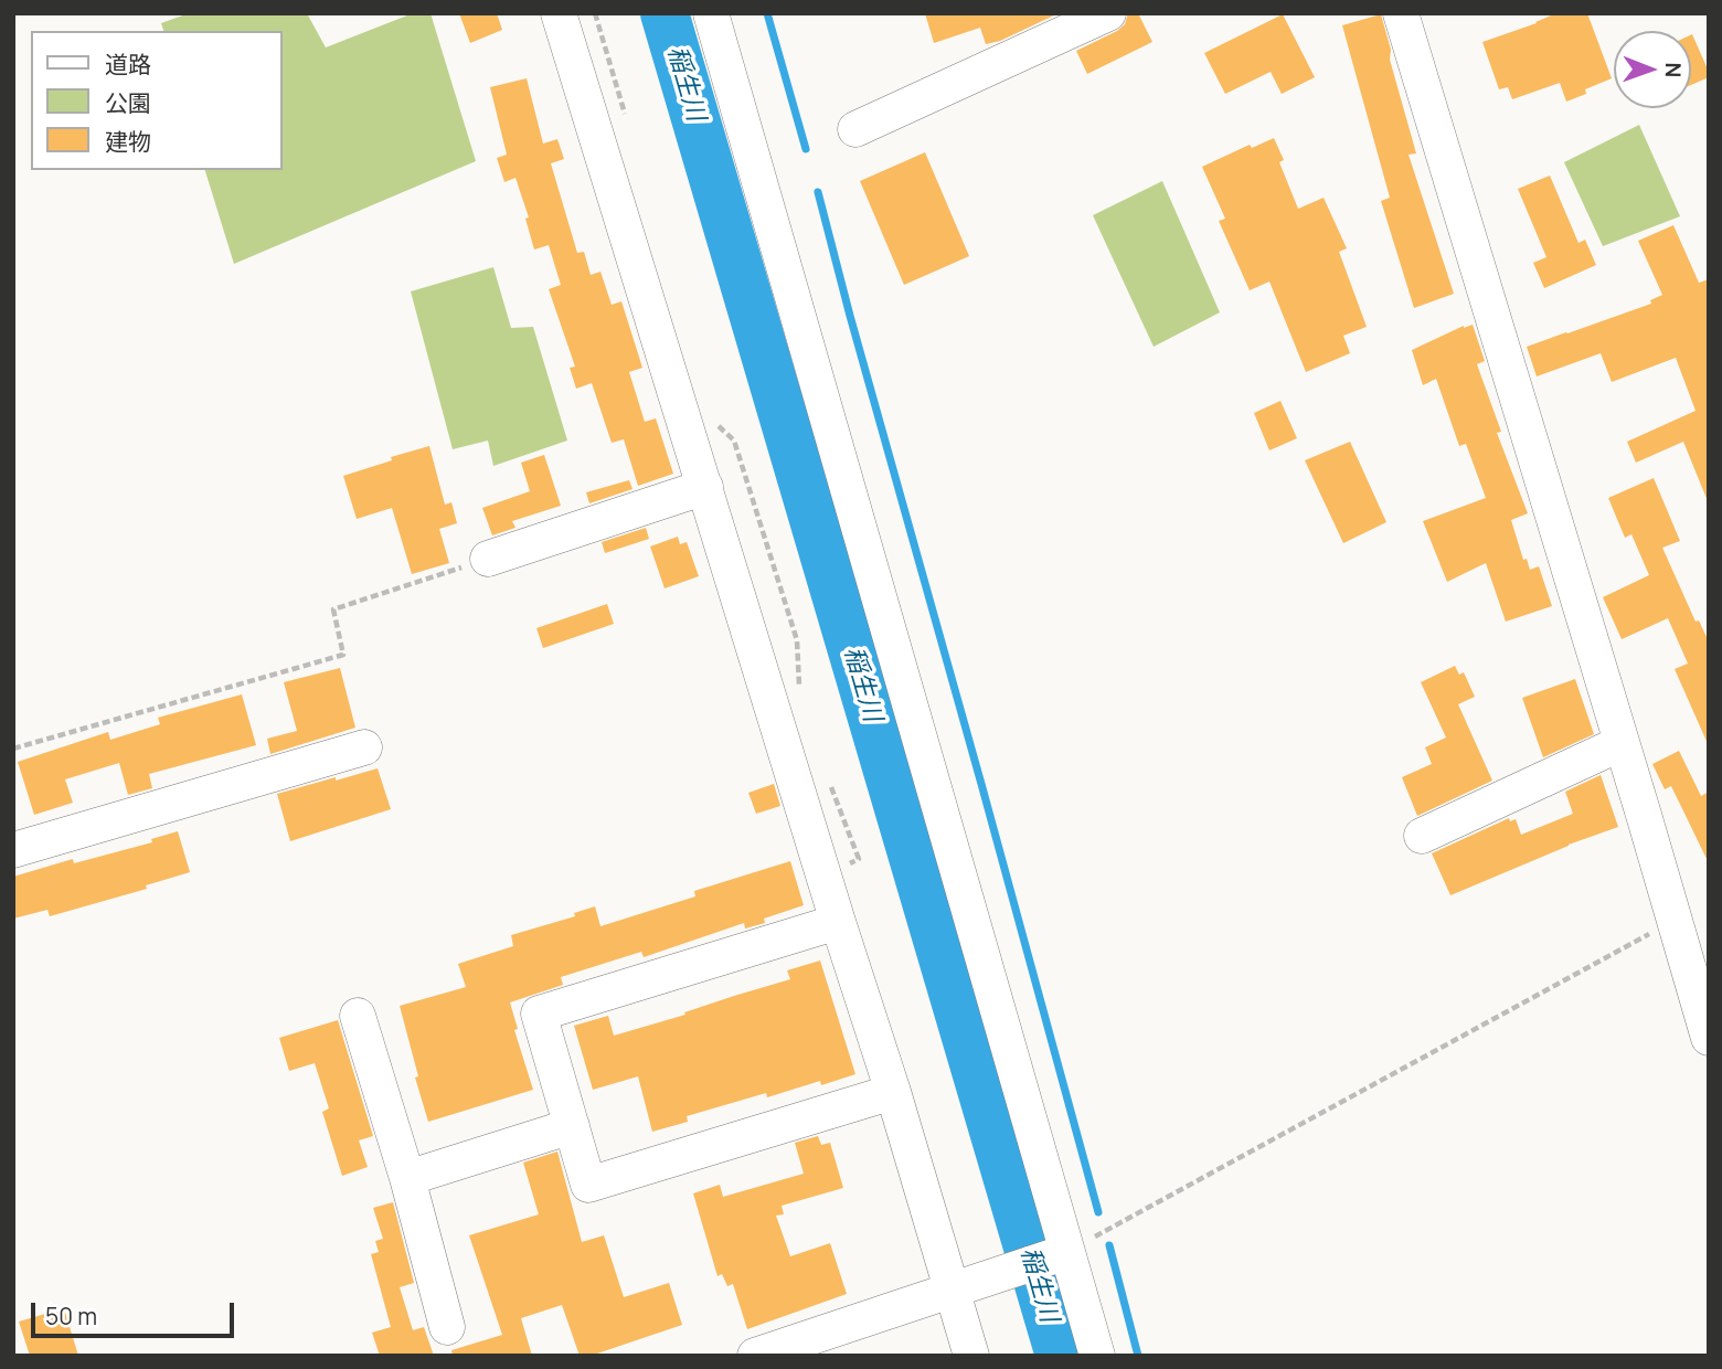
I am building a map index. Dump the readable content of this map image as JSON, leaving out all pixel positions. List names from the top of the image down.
{
  "water": ["稲生川"],
  "legend": ["道路", "公園", "建物"],
  "scale_bar": "50 m",
  "north": "right"
}
